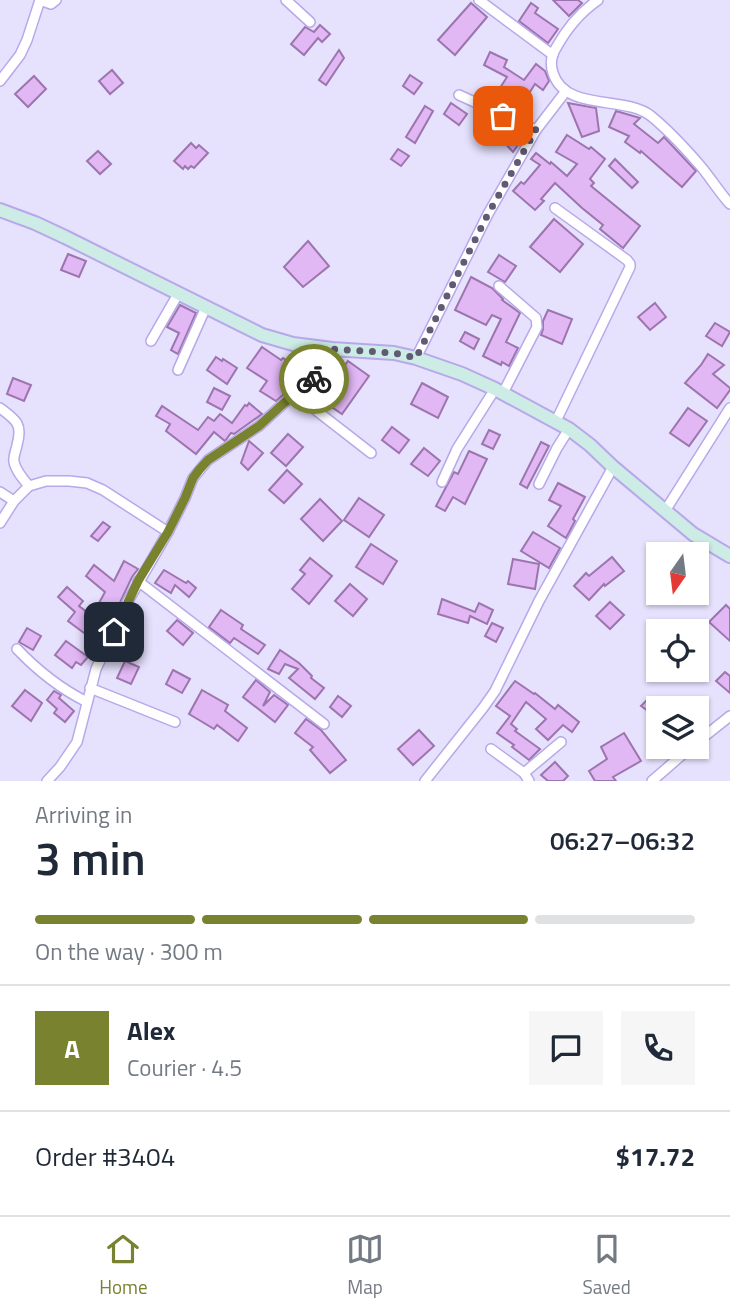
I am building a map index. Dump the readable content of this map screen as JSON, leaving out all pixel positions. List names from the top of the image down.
{
  "north": "bottom",
  "page": {
    "heading": ["3 min", "Arriving in", "06:27–06:32"],
    "panel": [
      "Alex",
      "Courier · 4.5",
      "Order #3404",
      "$17.72"
    ],
    "bar": "On the way · 300 m",
    "round": "A",
    "tabs": ["Home", "Map", "Saved"]
  }
}
